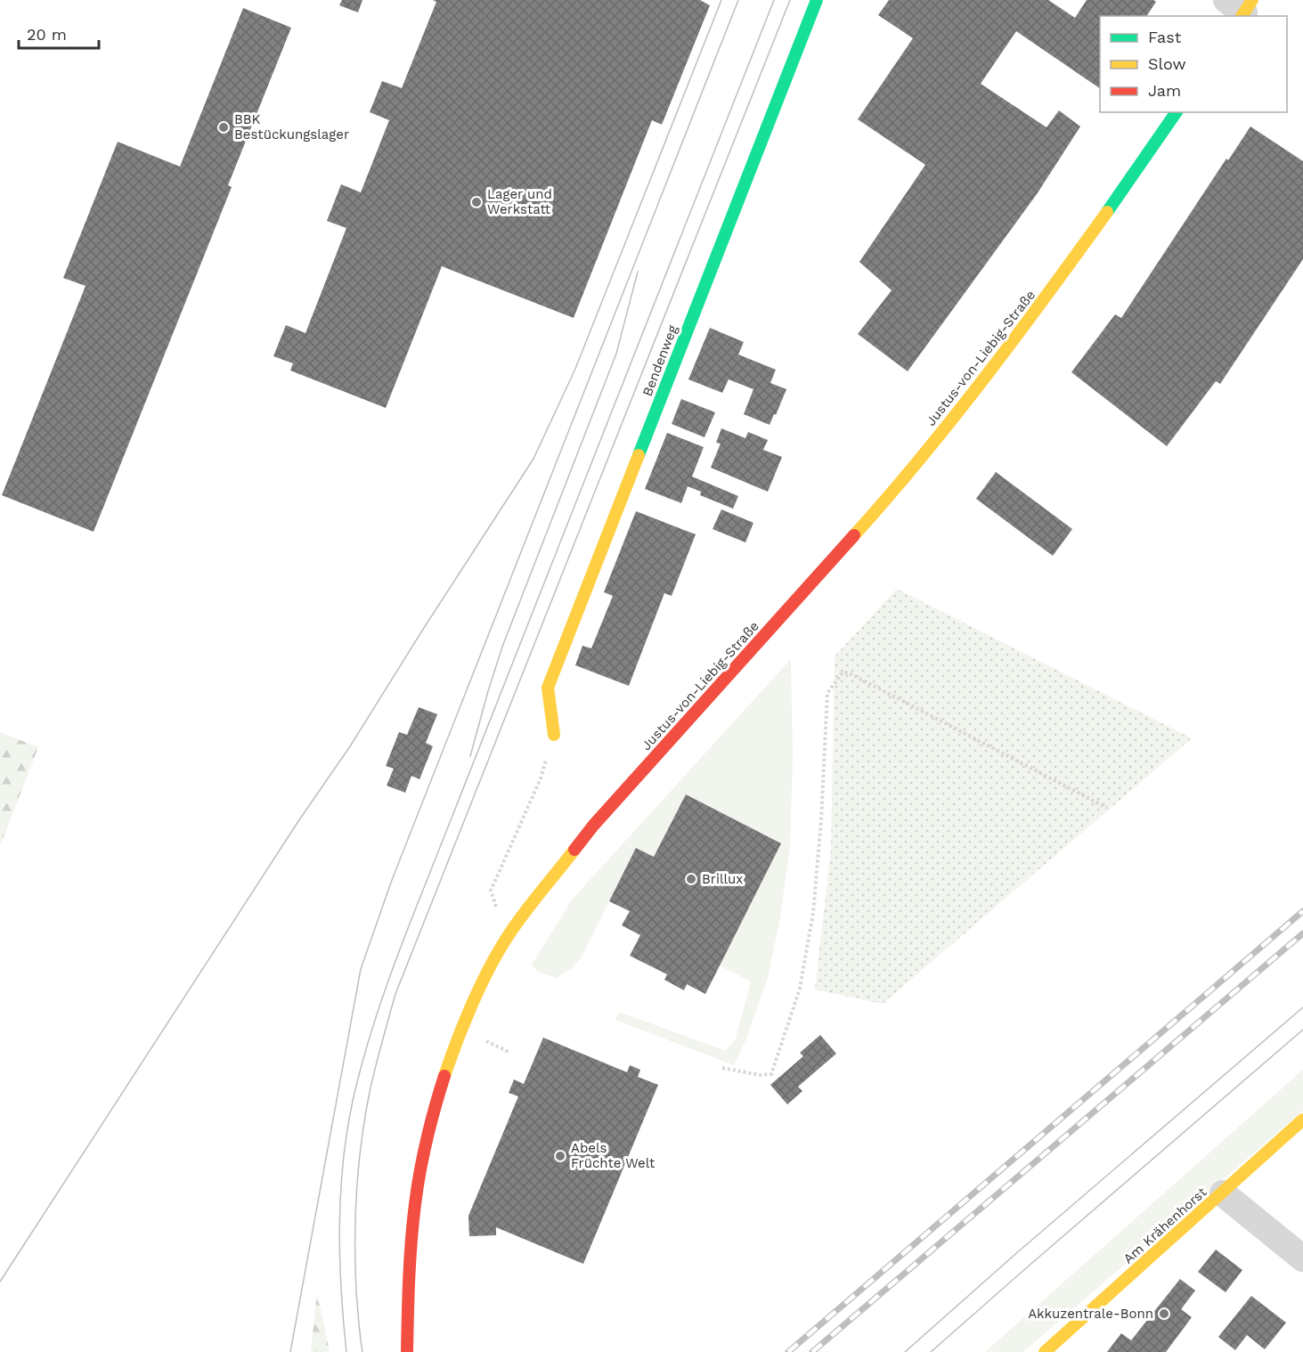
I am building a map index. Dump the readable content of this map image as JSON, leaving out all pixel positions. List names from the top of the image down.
{
  "streets": {
    "main road": ["Justus-von-Liebig-Straße", "Bendenweg", "Am Krähenhorst"]
  },
  "places": [
    "BBK Bestückungslager",
    "Lager und Werkstatt",
    "Brillux",
    "Abels Früchte Welt",
    "Akkuzentrale-Bonn"
  ],
  "legend": ["Fast", "Slow", "Jam"],
  "scale_bar": "20 m"
}
